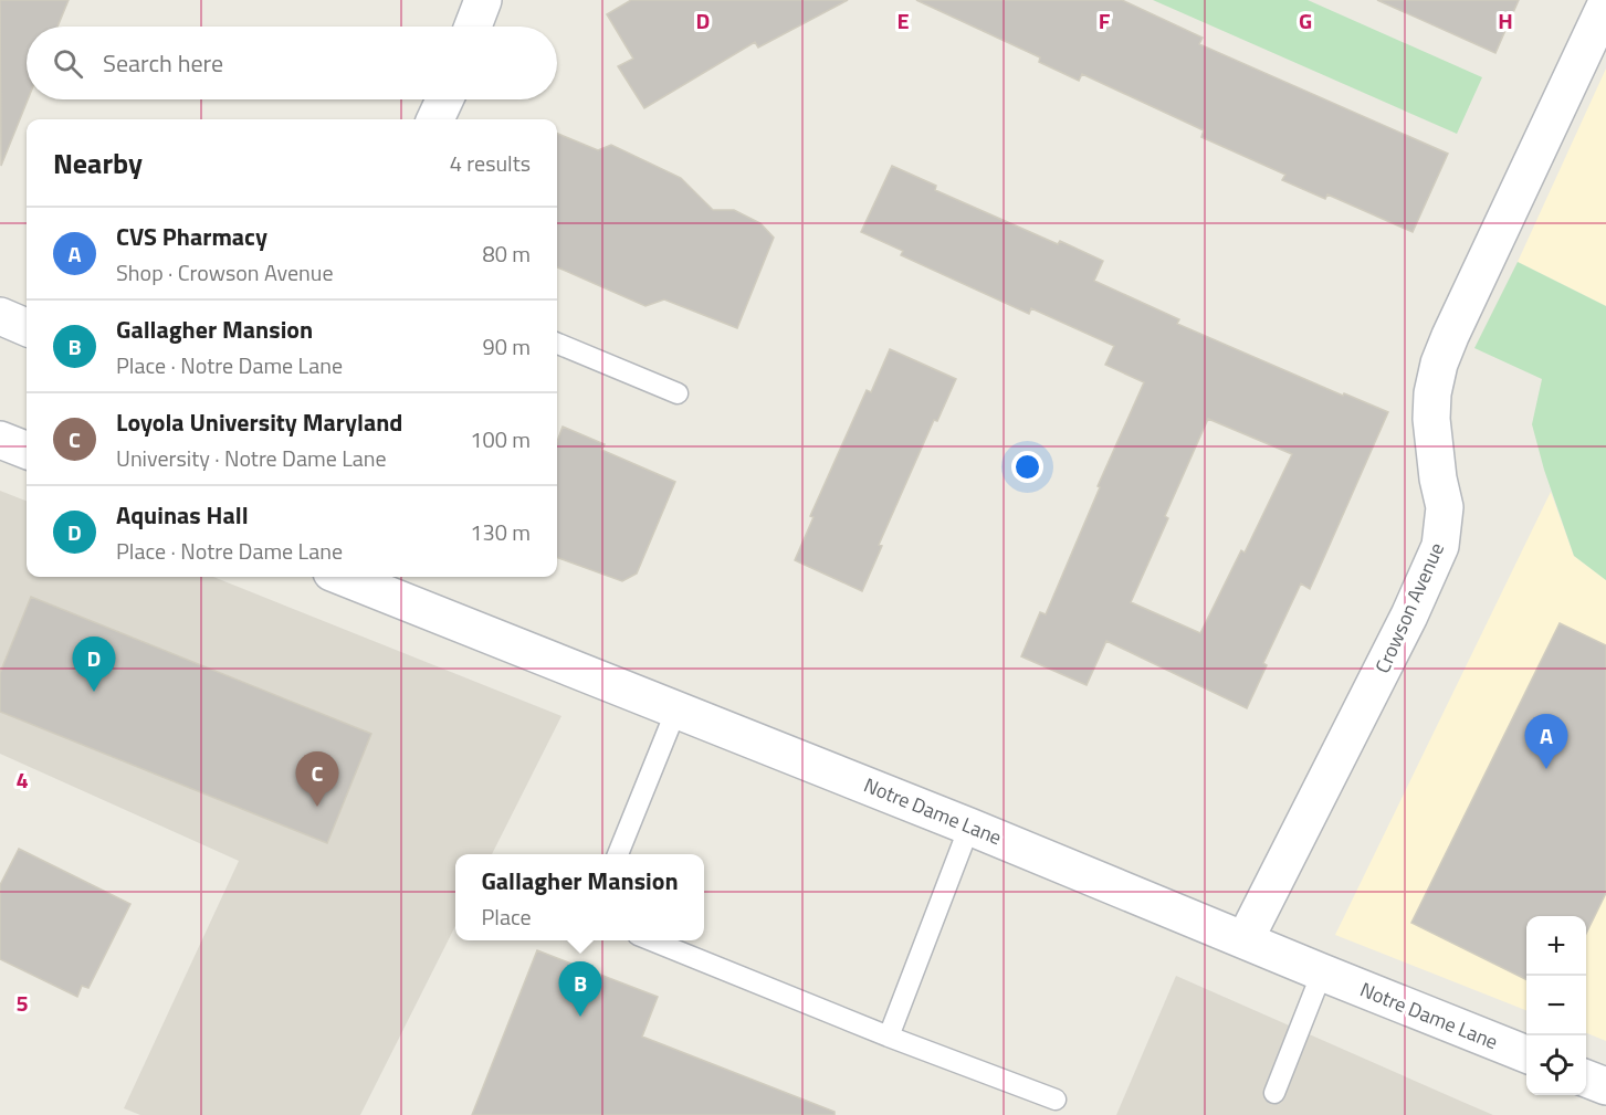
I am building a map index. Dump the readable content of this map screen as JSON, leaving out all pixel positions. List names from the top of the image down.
{
  "streets": {
    "street": ["Crowson Avenue", "Notre Dame Lane"]
  },
  "crossings": [
    ["Crowson Avenue", "Notre Dame Lane"]
  ],
  "page": {
    "search": "Search here",
    "heading": ["Nearby", "4 results"],
    "list": [
      {
        "mark": "A",
        "name": "CVS Pharmacy",
        "note": "Shop · Crowson Avenue",
        "value": "80 m"
      },
      {
        "mark": "B",
        "name": "Gallagher Mansion",
        "note": "Place · Notre Dame Lane",
        "value": "90 m"
      },
      {
        "mark": "C",
        "name": "Loyola University Maryland",
        "note": "University · Notre Dame Lane",
        "value": "100 m"
      },
      {
        "mark": "D",
        "name": "Aquinas Hall",
        "note": "Place · Notre Dame Lane",
        "value": "130 m"
      }
    ],
    "pins": [
      "D",
      "A",
      "C",
      "B"
    ],
    "popup": ["Gallagher Mansion", "Place"],
    "map_buttons": ["+", "−"]
  },
  "grid": {
    "columns": [
      "D",
      "E",
      "F",
      "G",
      "H"
    ],
    "rows": ["4", "5"]
  }
}
